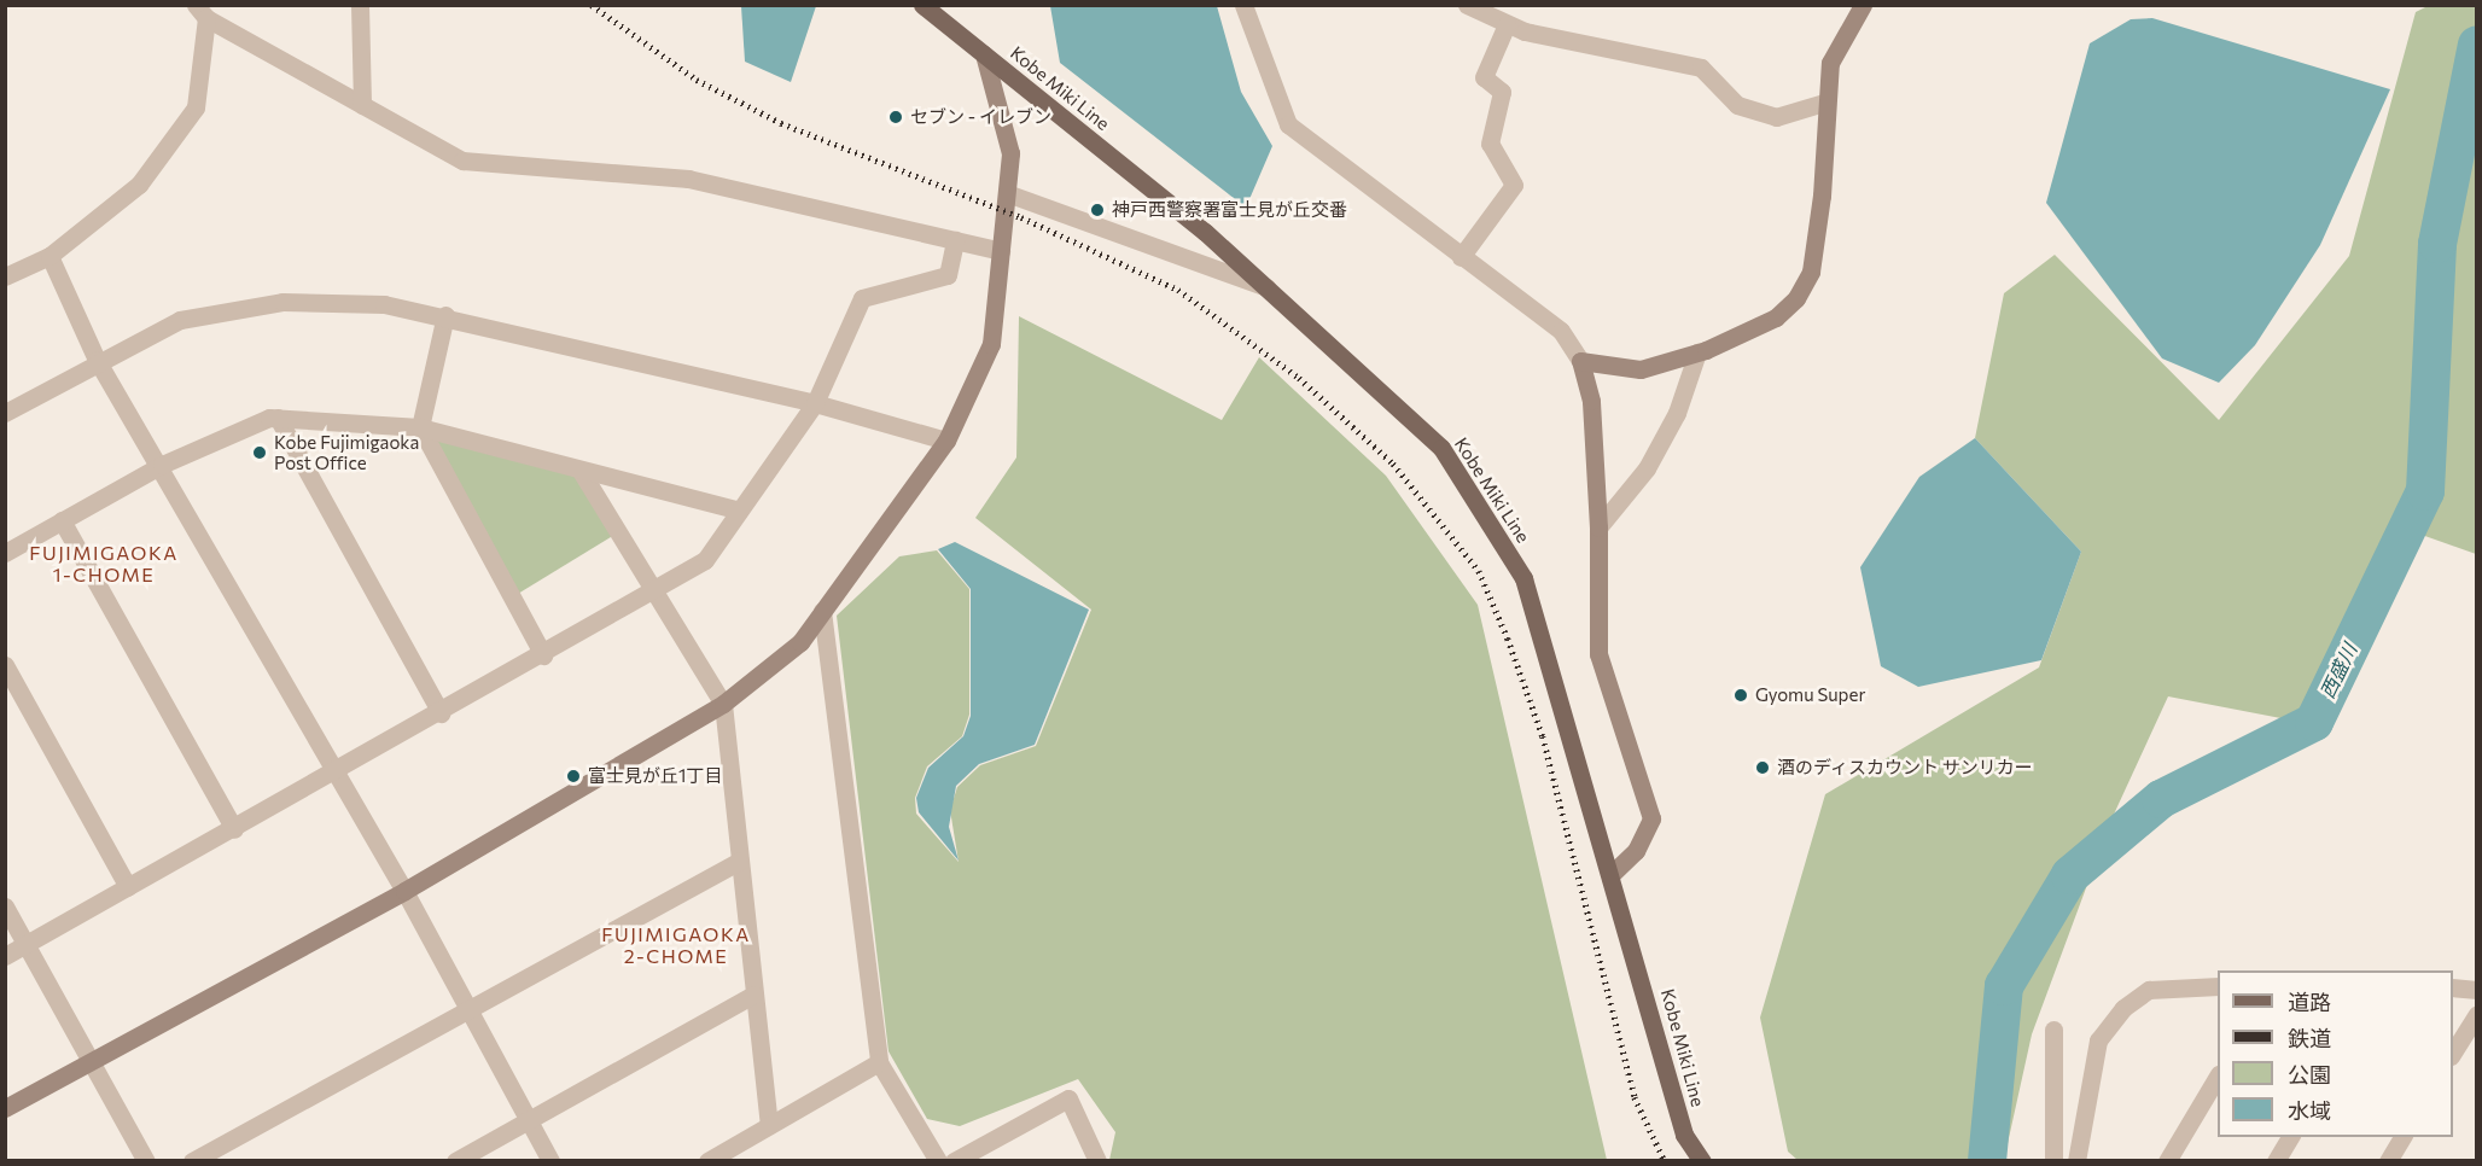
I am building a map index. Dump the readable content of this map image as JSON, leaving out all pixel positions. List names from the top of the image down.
{
  "streets": {
    "main road": ["Kobe Miki Line"]
  },
  "districts": ["FUJIMIGAOKA 1-CHOME", "FUJIMIGAOKA 2-CHOME"],
  "water": ["西盛川"],
  "places": [
    "セブン - イレブン",
    "神戸西警察署富士見が丘交番",
    "Kobe Fujimigaoka Post Office",
    "Gyomu Super",
    "酒のディスカウント サンリカー",
    "富士見が丘1丁目"
  ],
  "legend": [
    "道路",
    "鉄道",
    "公園",
    "水域"
  ]
}
